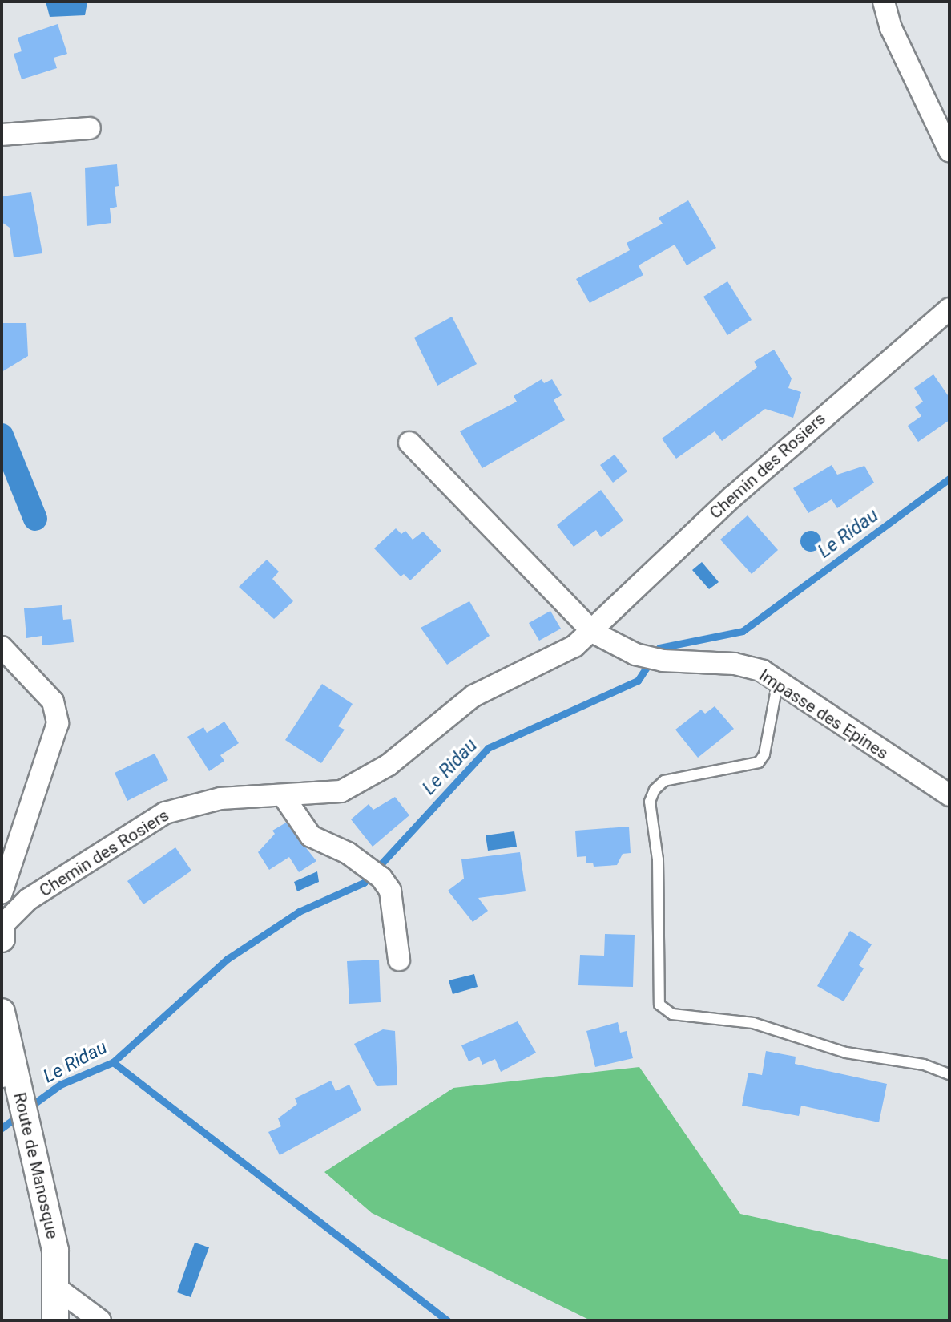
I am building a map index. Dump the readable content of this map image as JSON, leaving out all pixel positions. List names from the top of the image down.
{
  "streets": {
    "street": ["Chemin des Rosiers", "Impasse des Epines", "Route de Manosque"]
  },
  "crossings": [
    ["Chemin des Rosiers", "Impasse des Epines"]
  ],
  "water": ["Le Ridau"]
}
